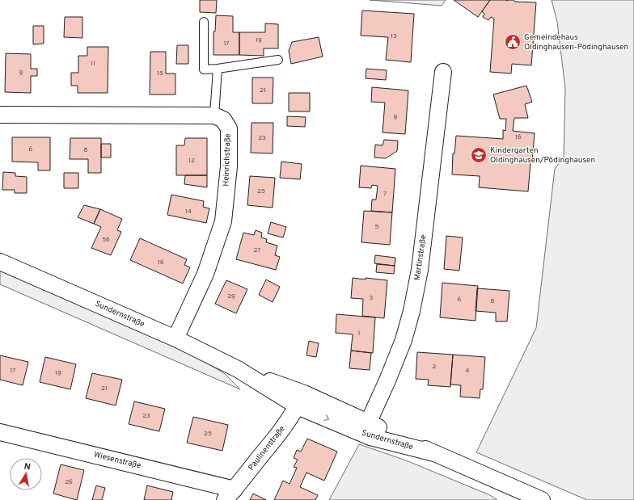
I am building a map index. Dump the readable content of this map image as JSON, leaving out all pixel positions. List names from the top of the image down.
{
  "streets": {
    "street": [
      "Heinrichstraße",
      "Martinstraße",
      "Sundernstraße",
      "Paulinenstraße",
      "Wiesenstraße"
    ]
  },
  "crossings": [
    ["Heinrichstraße", "Sundernstraße"],
    ["Martinstraße", "Sundernstraße"],
    ["Sundernstraße", "Paulinenstraße"],
    ["Paulinenstraße", "Wiesenstraße"]
  ],
  "places": {
    "public building": ["Gemeindehaus Oldinghausen-Pödinghausen"],
    "school or university": ["Kindergarten Oldinghausen/Pödinghausen"]
  },
  "house_numbers": [
    "13",
    "19",
    "17",
    "11",
    "9",
    "15",
    "21",
    "9",
    "16",
    "23",
    "6",
    "8",
    "12",
    "25",
    "7",
    "14",
    "5",
    "56",
    "27",
    "16",
    "29",
    "3",
    "6",
    "8",
    "1",
    "2",
    "17",
    "4",
    "19",
    "21",
    "23",
    "25",
    "26"
  ],
  "north": "top"
}
